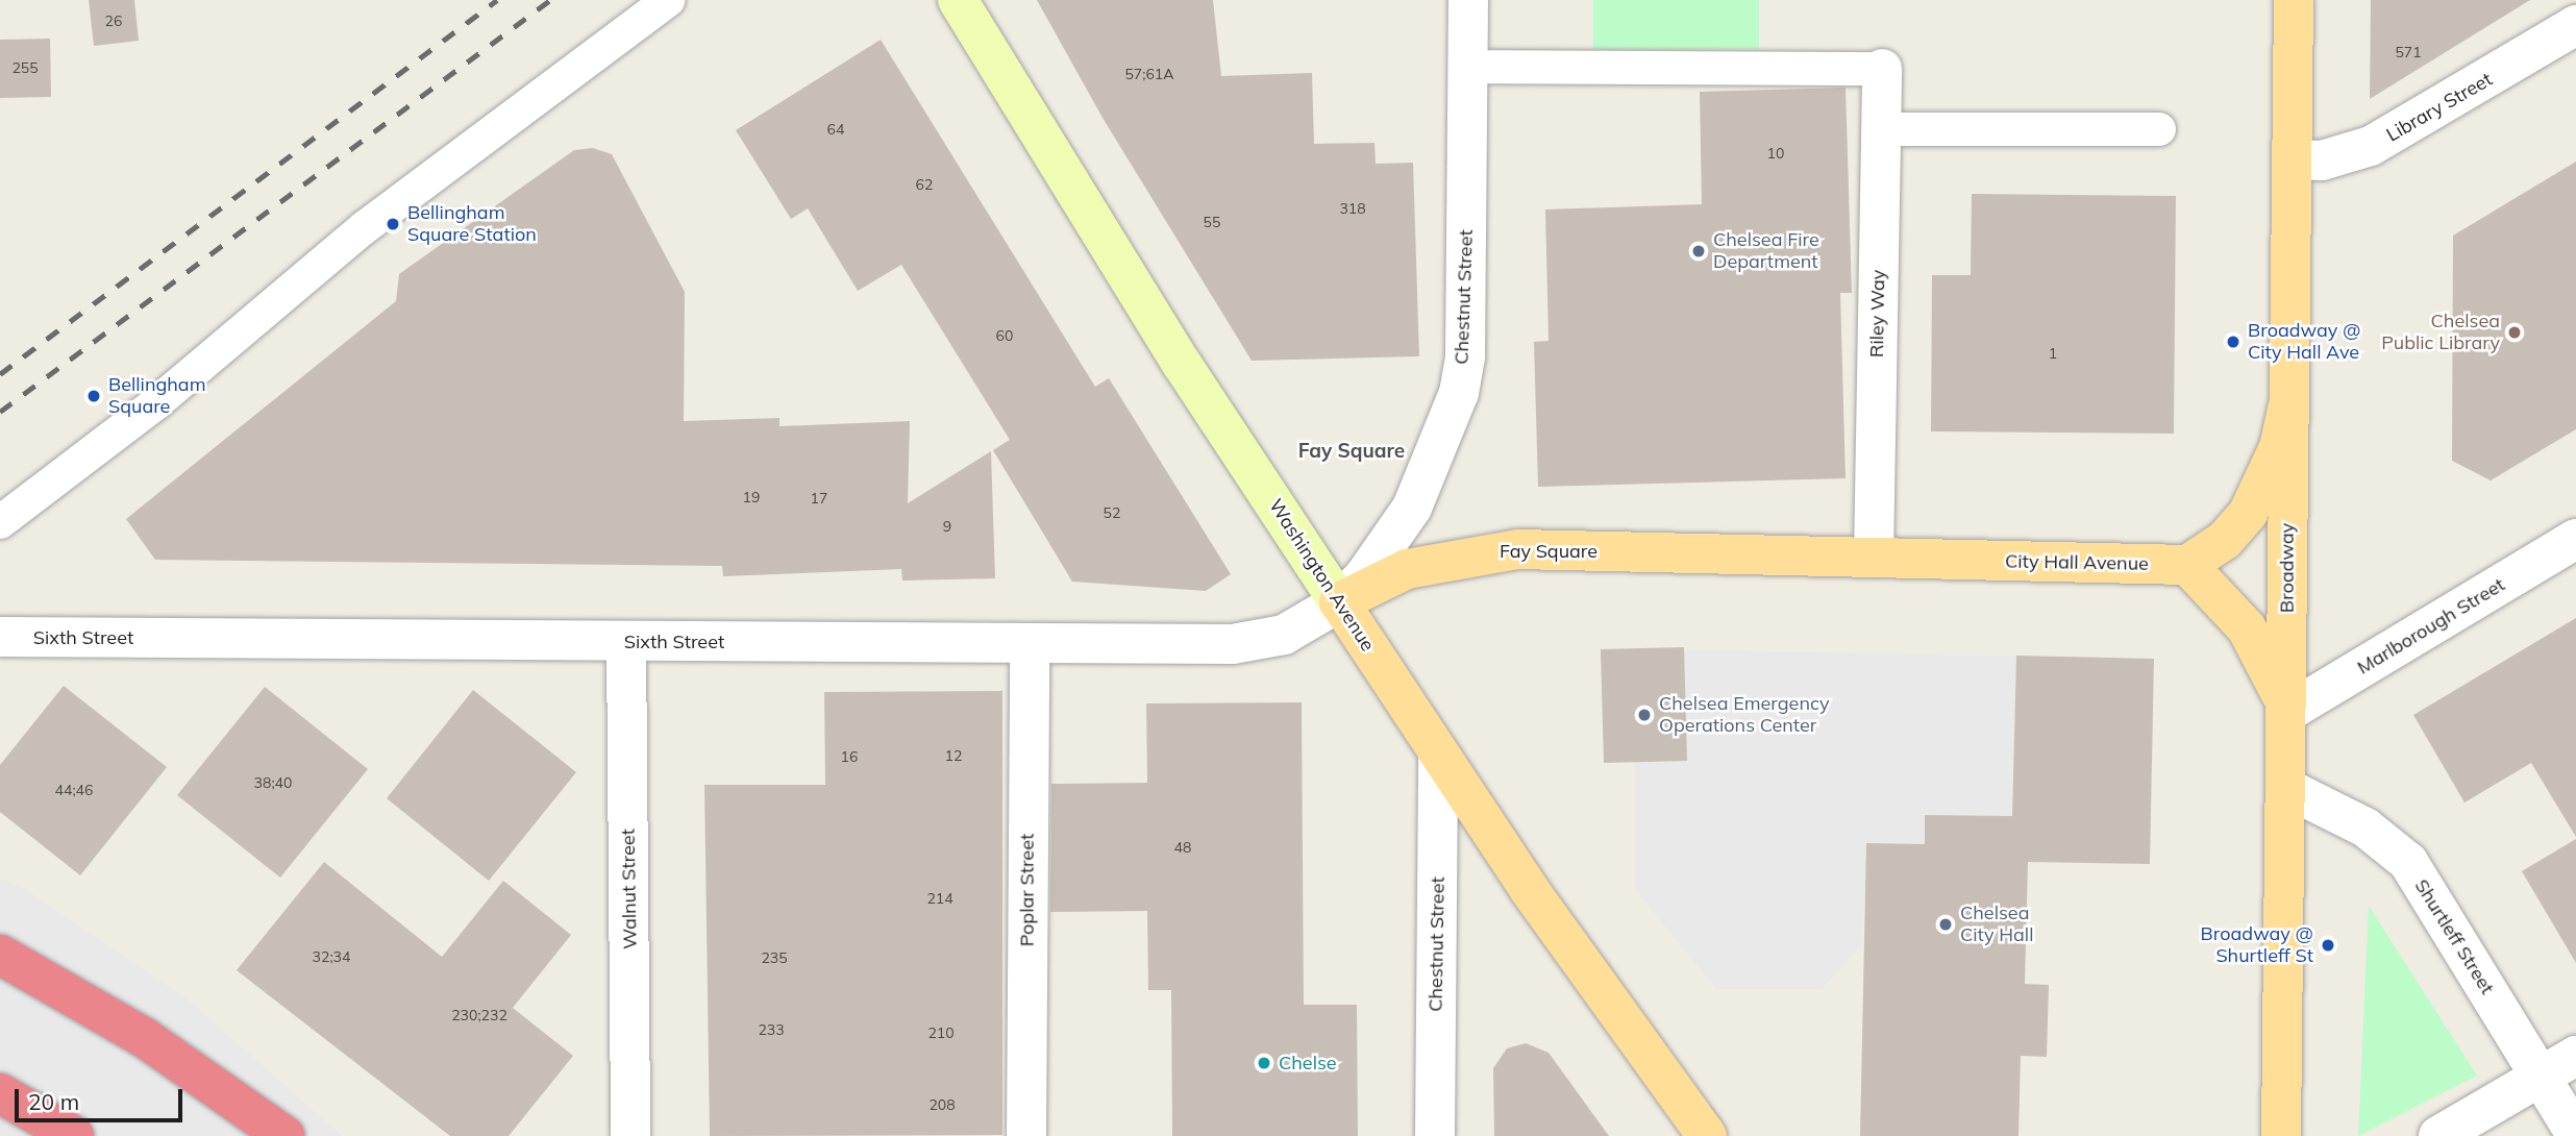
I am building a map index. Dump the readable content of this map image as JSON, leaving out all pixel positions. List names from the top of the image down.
{
  "streets": {
    "main road": [
      "Fay Square",
      "City Hall Avenue",
      "Broadway",
      "Washington Avenue"
    ],
    "street": [
      "Library Street",
      "Chestnut Street",
      "Riley Way",
      "Marlborough Street",
      "Sixth Street",
      "Walnut Street",
      "Poplar Street",
      "Shurtleff Street"
    ]
  },
  "crossings": [
    ["Library Street", "Broadway"],
    ["Chestnut Street", "Fay Square"],
    ["Chestnut Street", "Washington Avenue"],
    ["Chestnut Street", "Sixth Street"],
    ["Riley Way", "City Hall Avenue"],
    ["Fay Square", "City Hall Avenue"],
    ["Fay Square", "Washington Avenue"],
    ["Fay Square", "Sixth Street"],
    ["Broadway", "Marlborough Street"],
    ["Broadway", "Shurtleff Street"],
    ["Washington Avenue", "Sixth Street"],
    ["Sixth Street", "Walnut Street"],
    ["Sixth Street", "Poplar Street"]
  ],
  "districts": ["Fay Square"],
  "places": [
    "Bellingham Square Station",
    "Chelsea Fire Department",
    "Chelsea Public Library",
    "Broadway @ City Hall Ave",
    "Bellingham Square",
    "Chelsea Emergency Operations Center",
    "Chelsea City Hall",
    "Broadway @ Shurtleff St",
    "Chelse"
  ],
  "house_numbers": [
    "26",
    "571",
    "255",
    "57;61A",
    "64",
    "10",
    "62",
    "318",
    "55",
    "60",
    "1",
    "19",
    "17",
    "52",
    "9",
    "12",
    "16",
    "38;40",
    "44;46",
    "48",
    "214",
    "32;34",
    "235",
    "230;232",
    "233",
    "210",
    "208"
  ],
  "scale_bar": "20 m"
}
